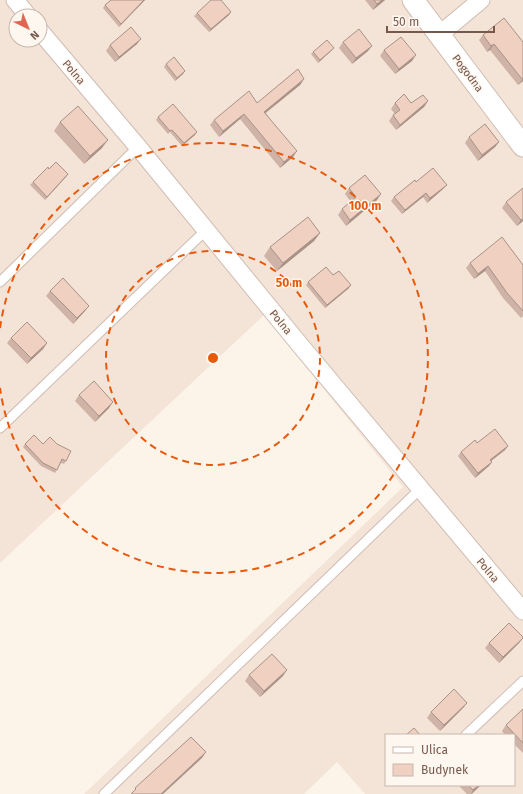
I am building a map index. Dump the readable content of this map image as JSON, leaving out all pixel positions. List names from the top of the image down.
{
  "streets": {
    "street": ["Polna", "Pogodna"]
  },
  "legend": ["Ulica", "Budynek"],
  "scale_bar": "50 m",
  "north": "bottom right",
  "rings": ["100 m", "50 m"]
}
